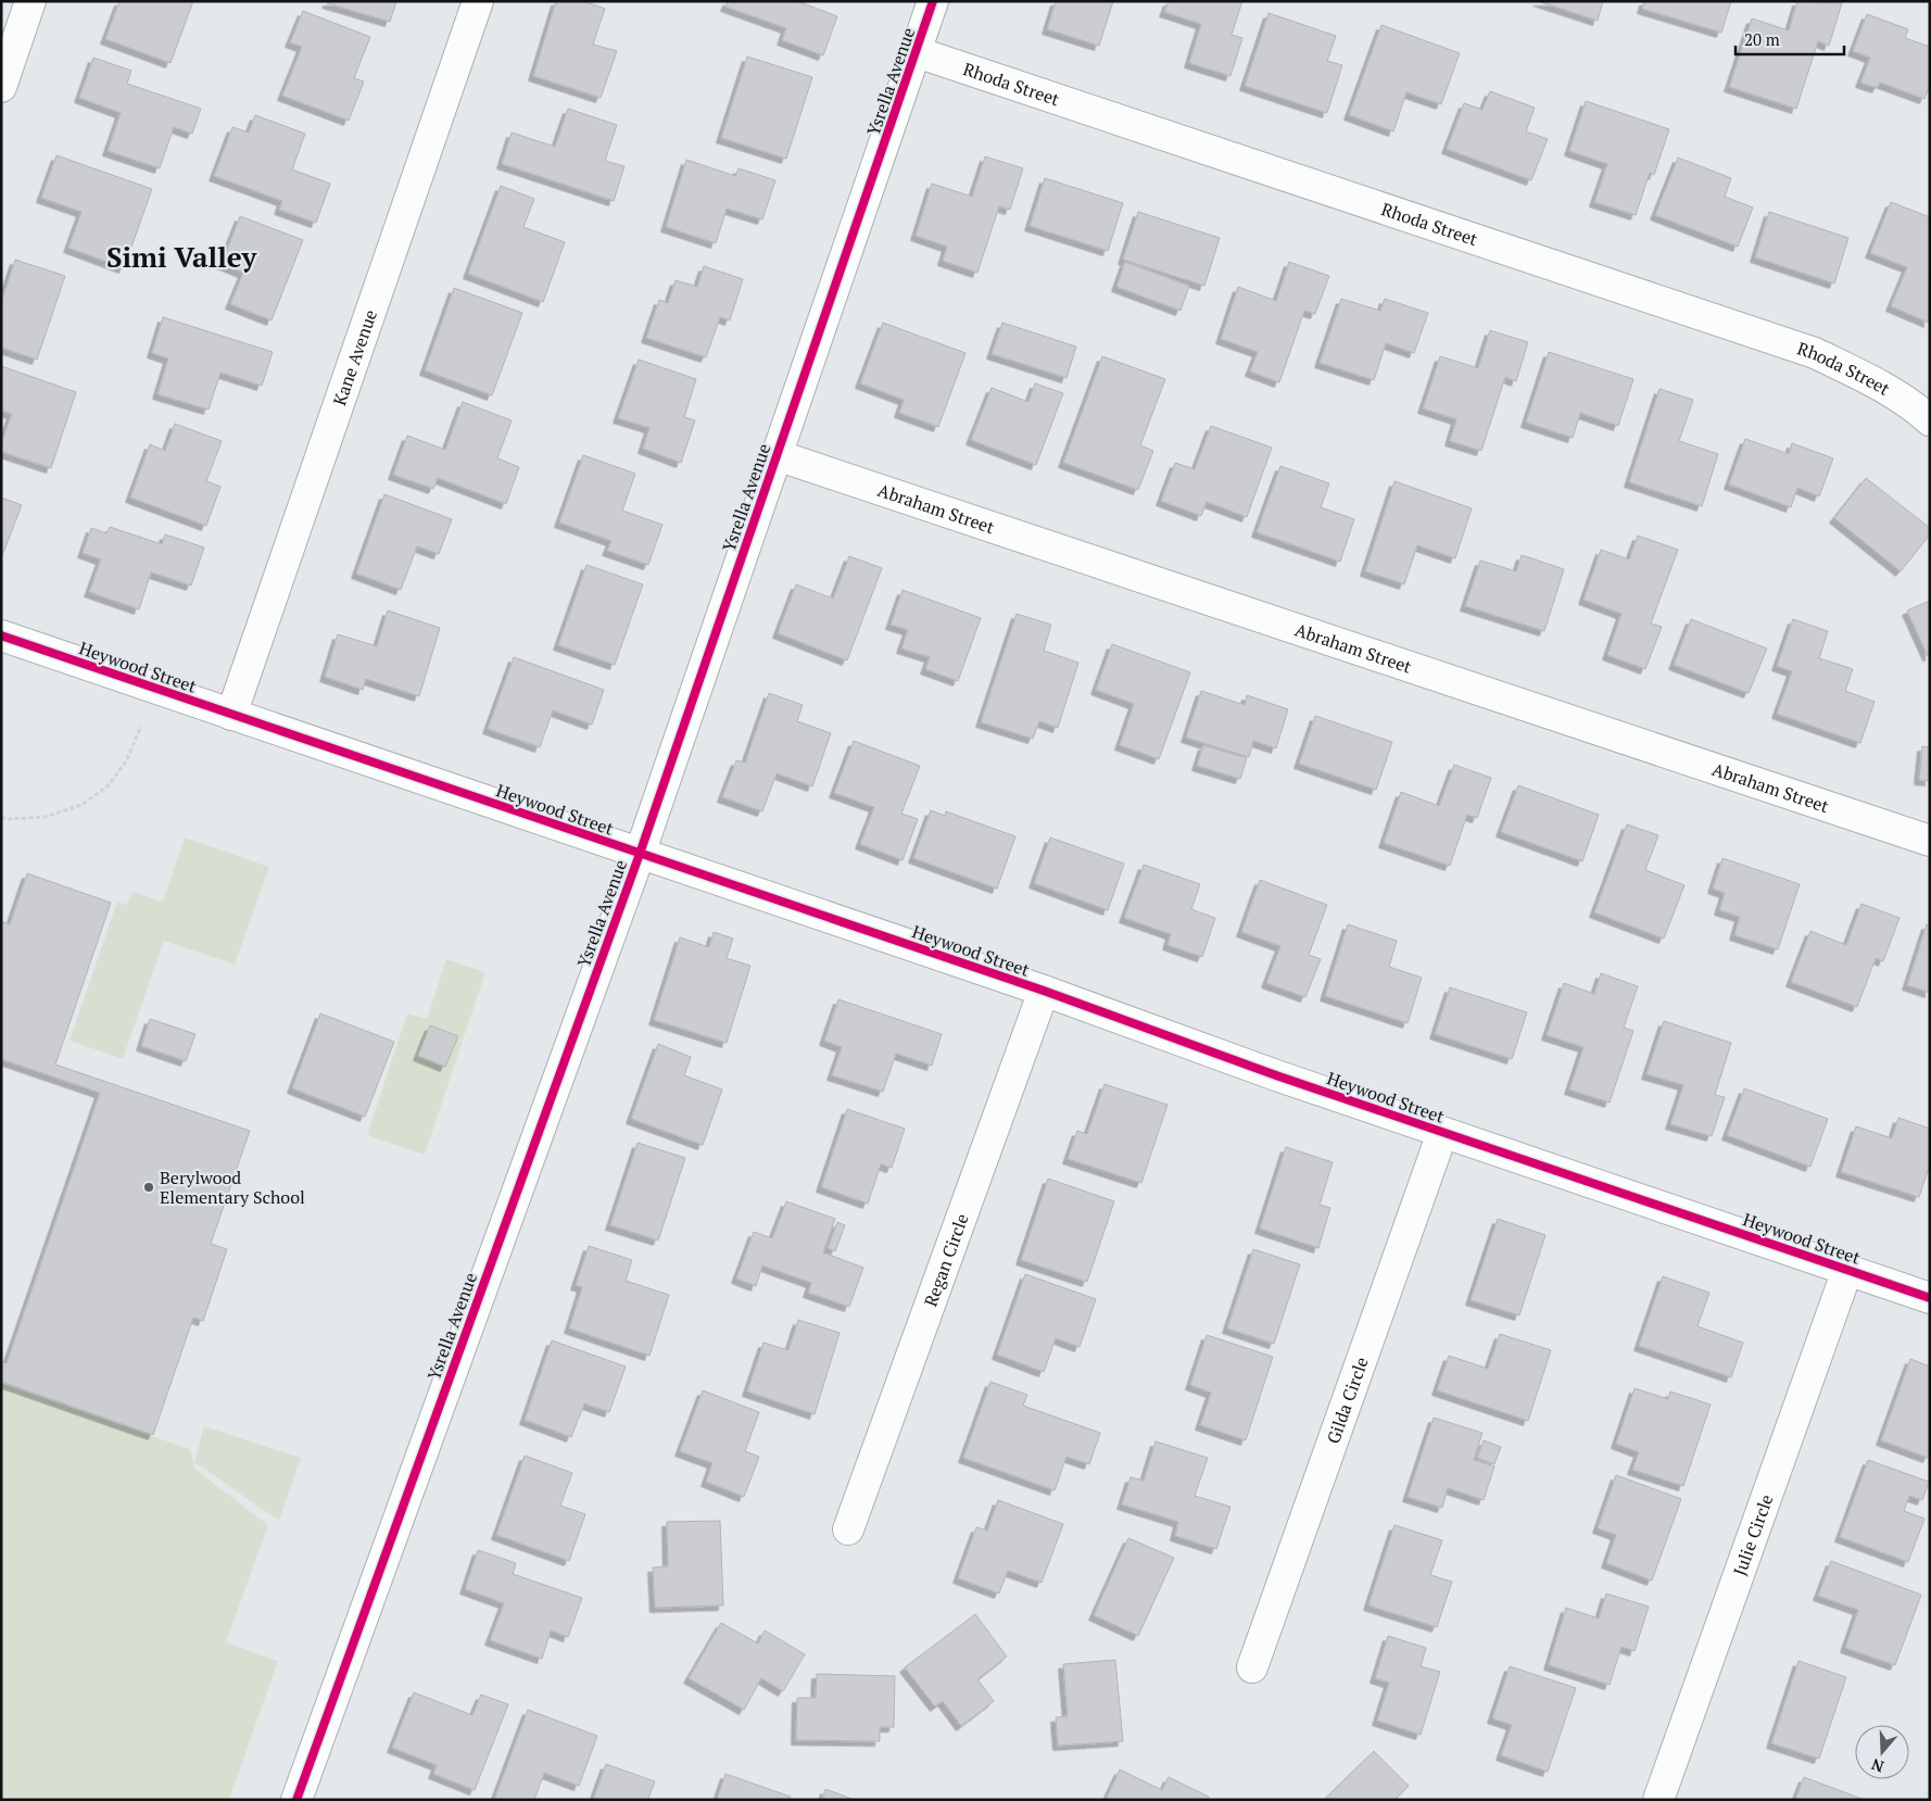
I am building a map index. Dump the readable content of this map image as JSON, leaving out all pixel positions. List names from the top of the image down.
{
  "streets": {
    "street": [
      "Ysrella Avenue",
      "Rhoda Street",
      "Kane Avenue",
      "Abraham Street",
      "Heywood Street",
      "Regan Circle",
      "Gilda Circle",
      "Julie Circle"
    ]
  },
  "crossings": [
    ["Ysrella Avenue", "Rhoda Street"],
    ["Ysrella Avenue", "Abraham Street"],
    ["Ysrella Avenue", "Heywood Street"],
    ["Kane Avenue", "Heywood Street"],
    ["Heywood Street", "Regan Circle"],
    ["Heywood Street", "Gilda Circle"],
    ["Heywood Street", "Julie Circle"]
  ],
  "districts": ["Simi Valley"],
  "places": ["Berylwood Elementary School"],
  "scale_bar": "20 m",
  "north": "bottom"
}
